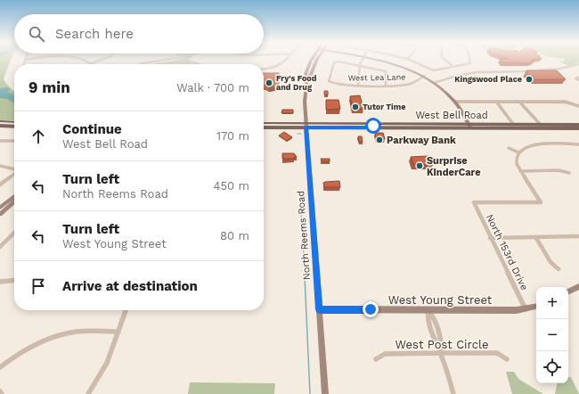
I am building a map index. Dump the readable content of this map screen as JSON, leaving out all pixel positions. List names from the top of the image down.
{
  "streets": {
    "main road": ["West Bell Road", "North Reems Road", "West Young Street"],
    "street": ["West Lea Lane", "North 153rd Drive", "West Post Circle"]
  },
  "crossings": [
    ["West Bell Road", "North Reems Road"],
    ["North Reems Road", "West Young Street"],
    ["North 153rd Drive", "West Young Street"]
  ],
  "places": [
    "Kingswood Place",
    "Fry's Food and Drug",
    "Tutor Time",
    "Parkway Bank",
    "Surprise KinderCare"
  ],
  "page": {
    "search": "Search here",
    "heading": ["9 min", "Walk · 700 m"],
    "list": [
      ["Continue", "West Bell Road", "170 m"],
      ["Turn left", "North Reems Road", "450 m"],
      ["Turn left", "West Young Street", "80 m"],
      "Arrive at destination"
    ],
    "map_buttons": ["+", "−"]
  }
}
